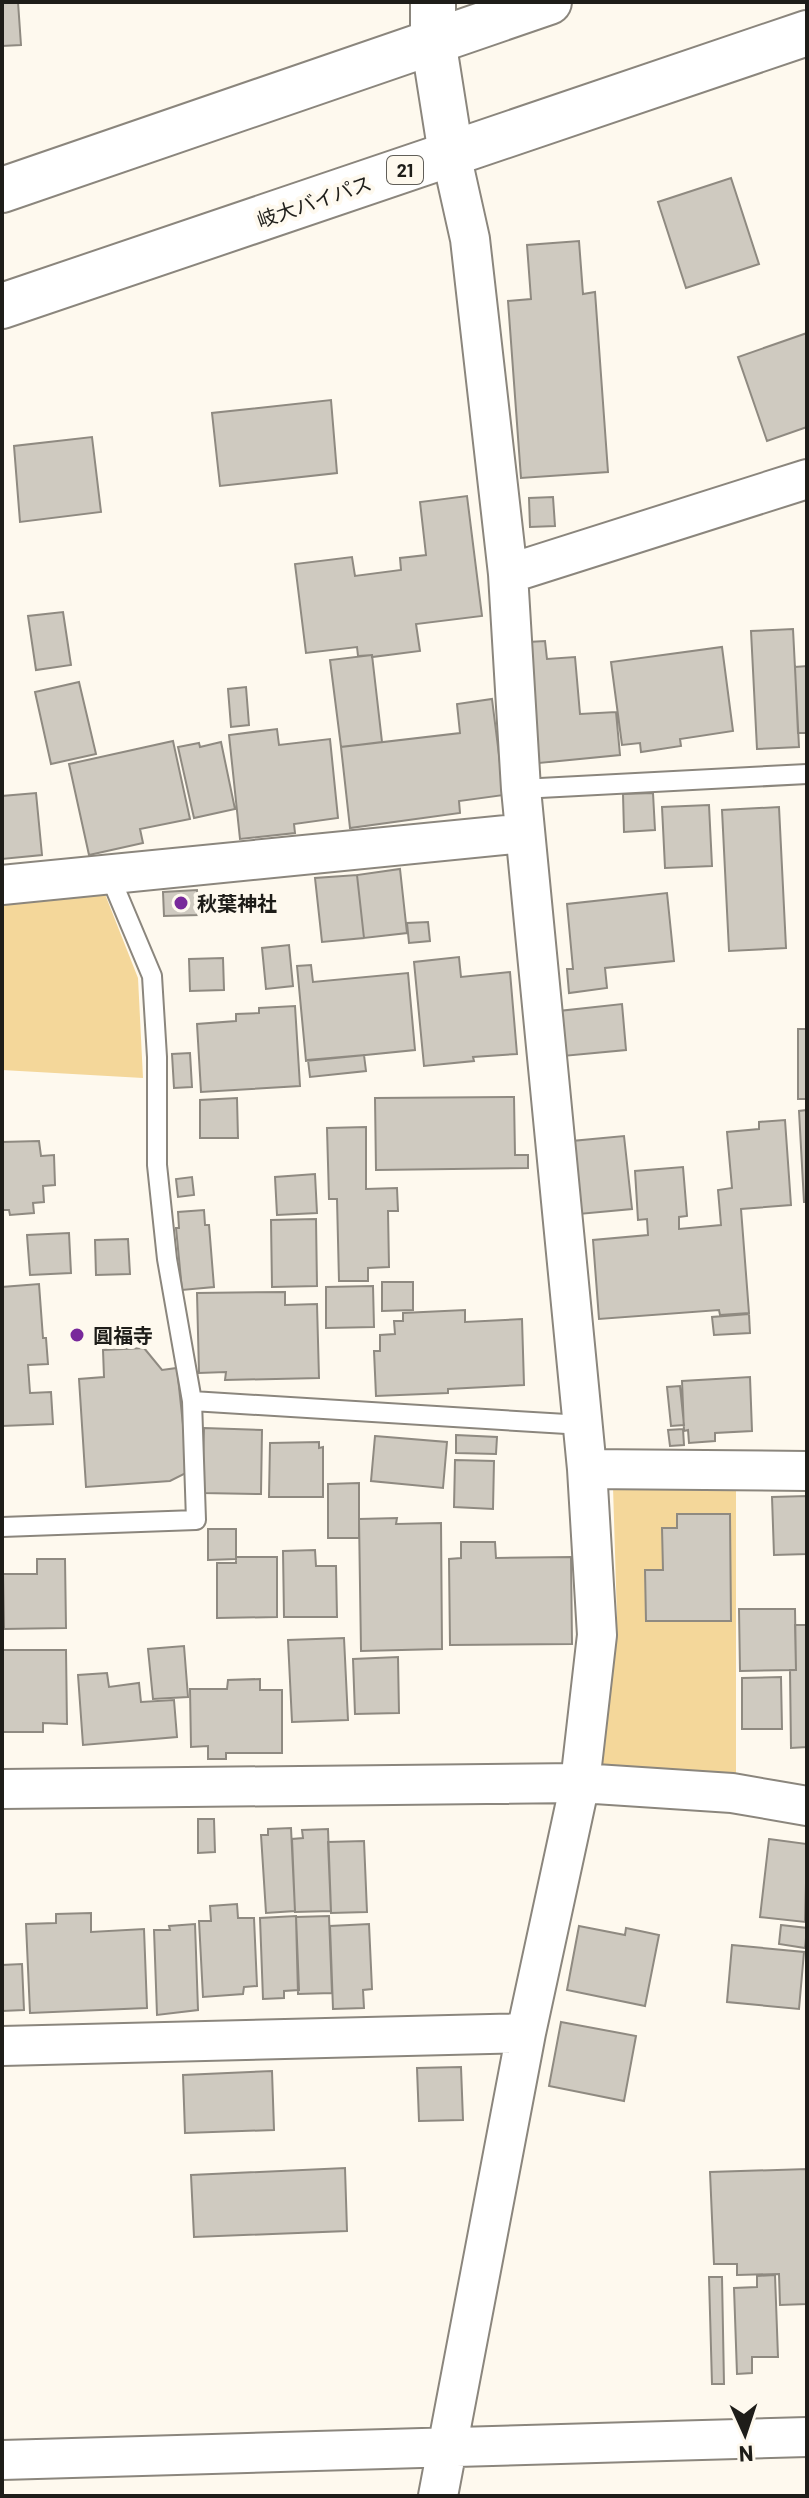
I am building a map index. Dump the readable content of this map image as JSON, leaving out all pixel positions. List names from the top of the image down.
{
  "streets": {
    "main road": ["21", "岐大バイパス"]
  },
  "places": ["秋葉神社", "圓福寺"],
  "north": "bottom"
}
